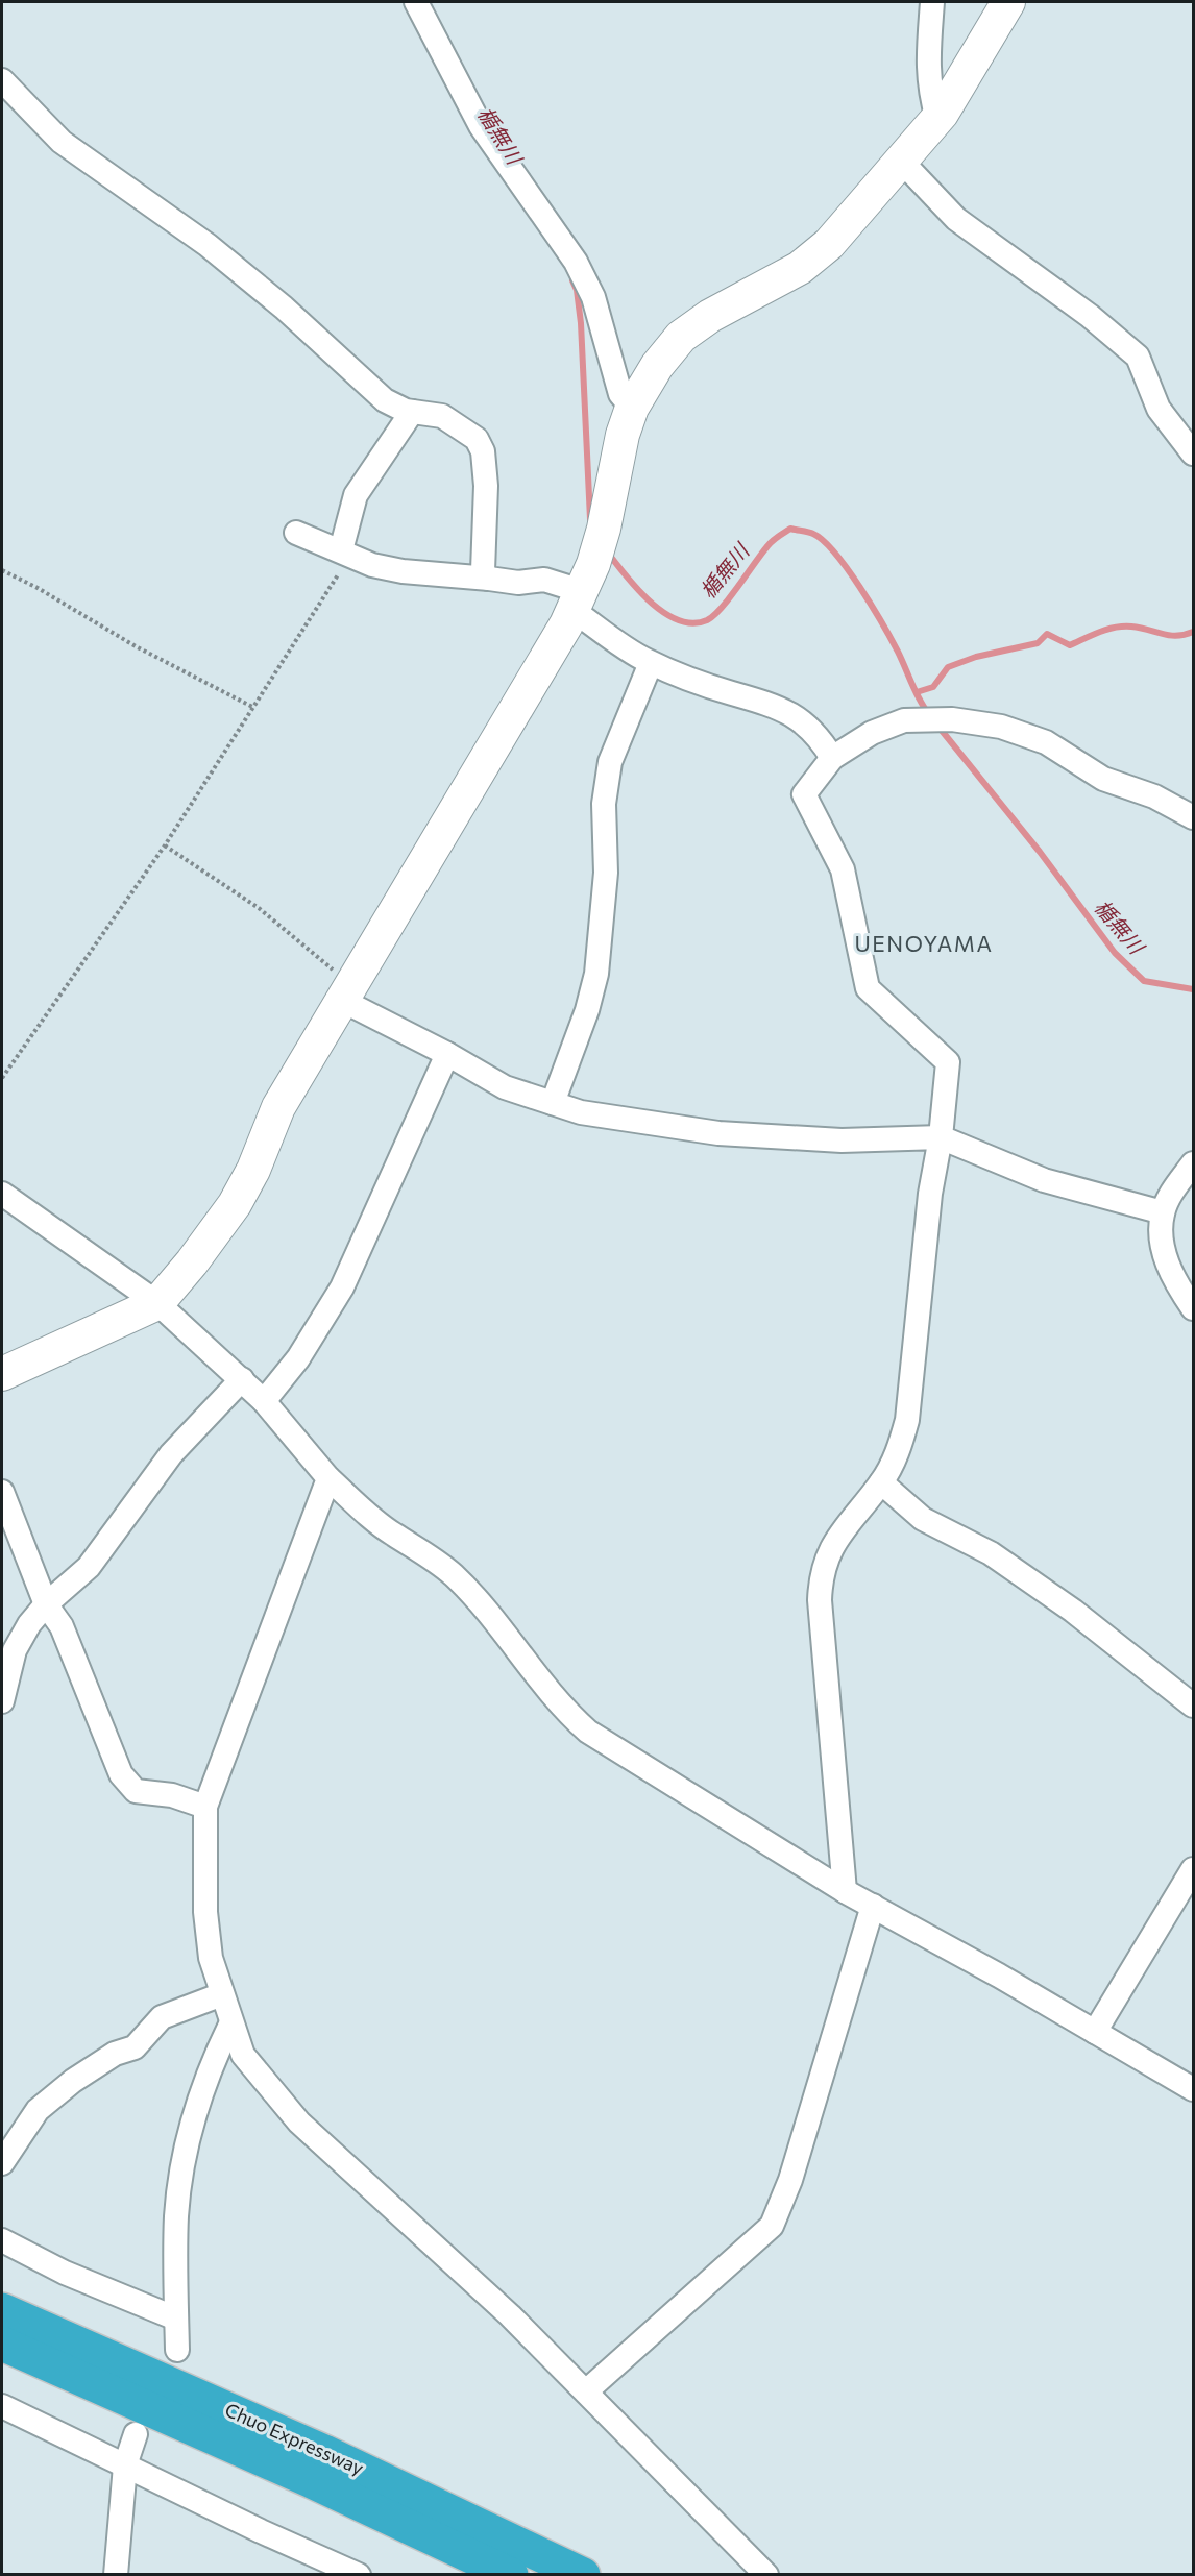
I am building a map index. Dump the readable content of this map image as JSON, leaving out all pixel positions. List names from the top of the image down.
{
  "streets": {
    "highway": ["Chuo Expressway"]
  },
  "districts": ["UENOYAMA"],
  "water": ["楯無川"]
}
